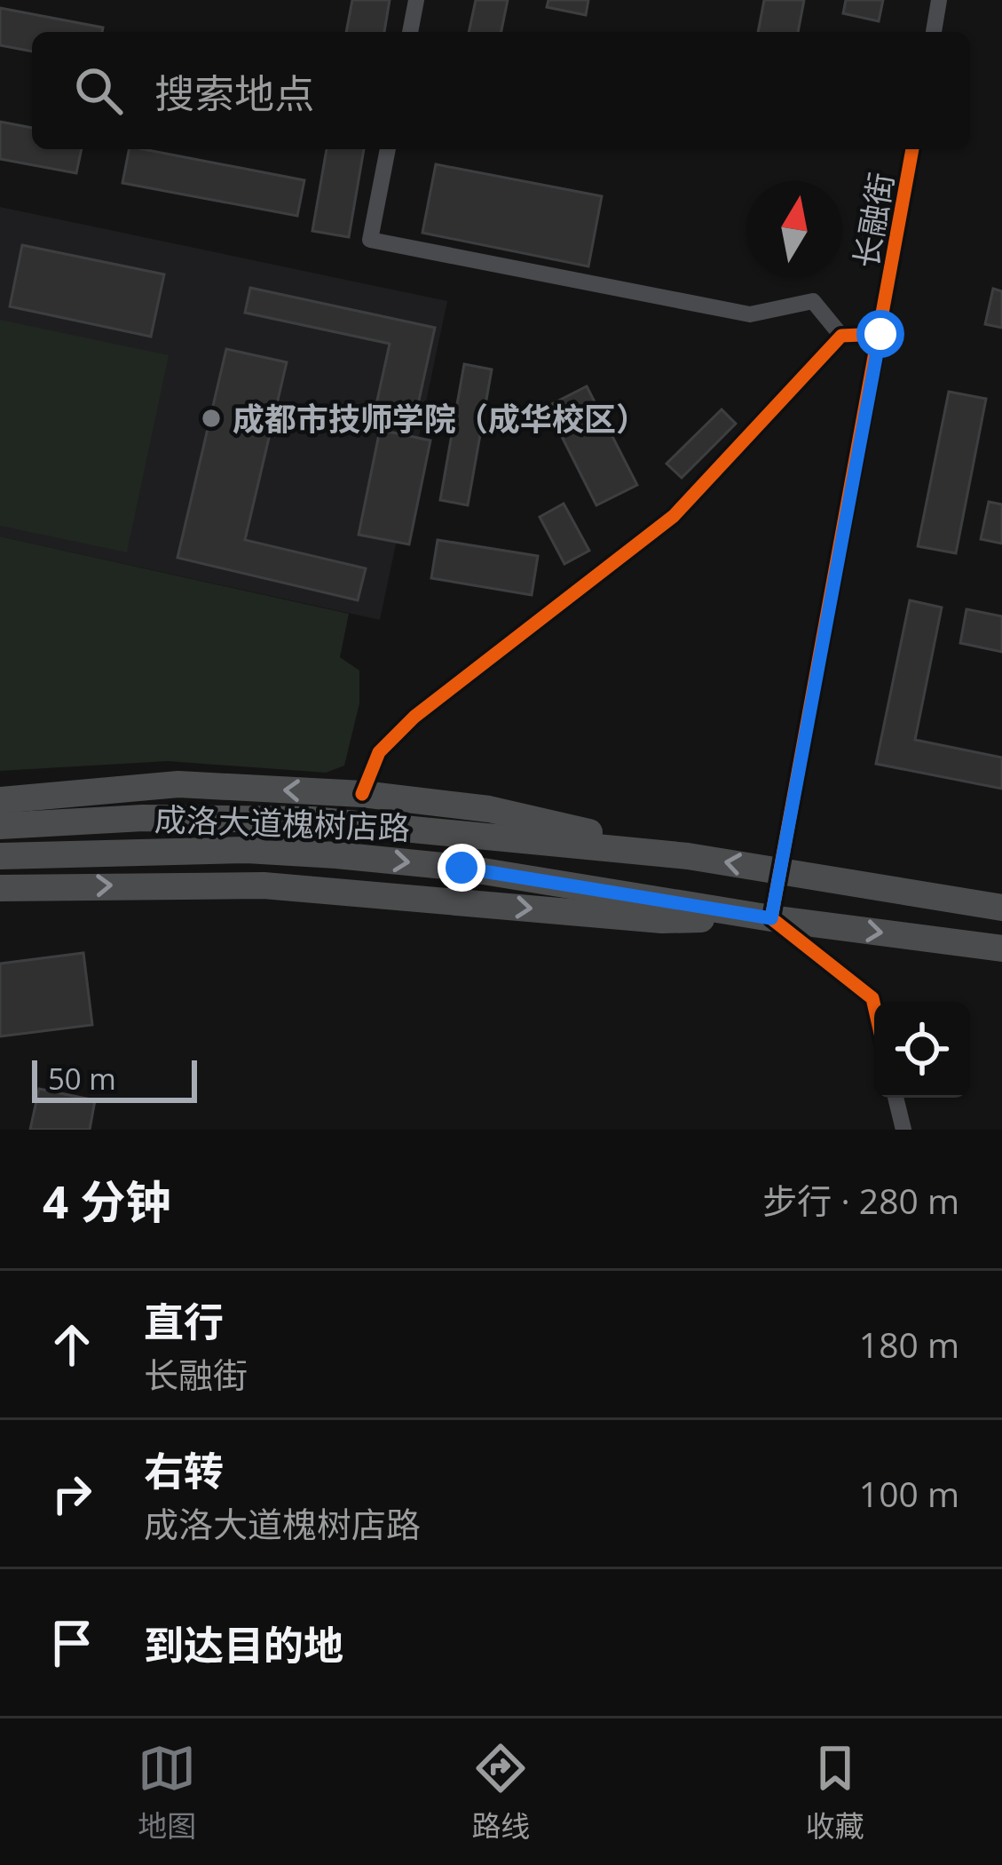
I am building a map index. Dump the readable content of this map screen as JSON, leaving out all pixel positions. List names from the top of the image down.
{
  "streets": {
    "main road": ["成洛大道槐树店路"],
    "street": ["长融街"]
  },
  "crossings": [
    ["长融街", "成洛大道槐树店路"]
  ],
  "places": ["成都市技师学院（成华校区）"],
  "scale_bar": "50 m",
  "north": "top",
  "page": {
    "search": "搜索地点",
    "scale": "50 m",
    "heading": ["4 分钟", "步行 · 280 m"],
    "list": [
      ["直行", "长融街", "180 m"],
      ["右转", "成洛大道槐树店路", "100 m"],
      "到达目的地"
    ],
    "nav": ["地图", "路线", "收藏"]
  }
}
